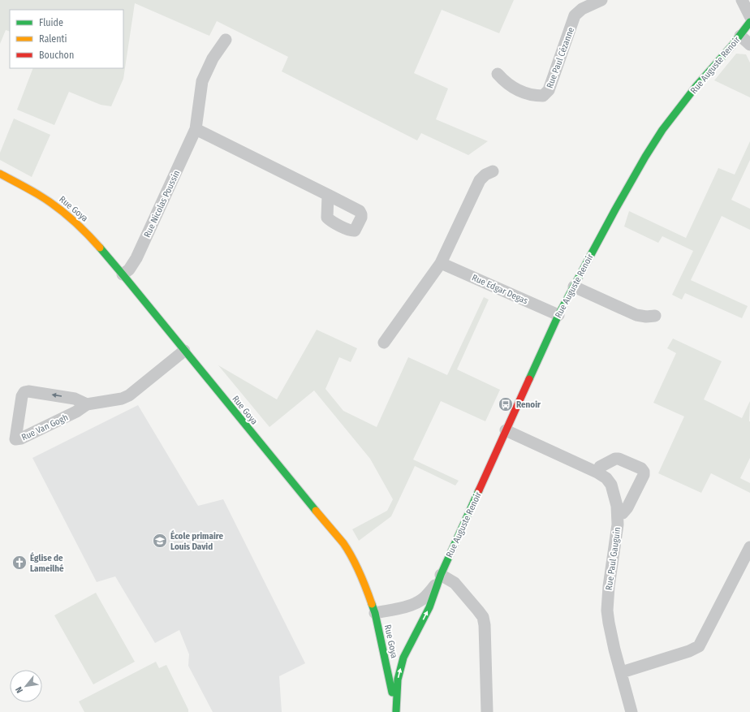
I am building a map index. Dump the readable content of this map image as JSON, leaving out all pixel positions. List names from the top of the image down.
{
  "streets": {
    "street": [
      "Rue Paul Cézanne",
      "Rue Auguste Renoir",
      "Rue Nicolas Poussin",
      "Rue Goya",
      "Rue Edgar Degas",
      "Rue Van Gogh",
      "Rue Paul Gauguin"
    ]
  },
  "crossings": [
    ["Rue Auguste Renoir", "Rue Goya"],
    ["Rue Auguste Renoir", "Rue Edgar Degas"],
    ["Rue Auguste Renoir", "Rue Paul Gauguin"],
    ["Rue Nicolas Poussin", "Rue Goya"],
    ["Rue Goya", "Rue Van Gogh"]
  ],
  "places": {
    "bus stop": ["Renoir"],
    "school or university": ["École primaire Louis David"],
    "church": ["Église de Lameilhé"]
  },
  "legend": ["Fluide", "Ralenti", "Bouchon"],
  "north": "bottom left"
}
